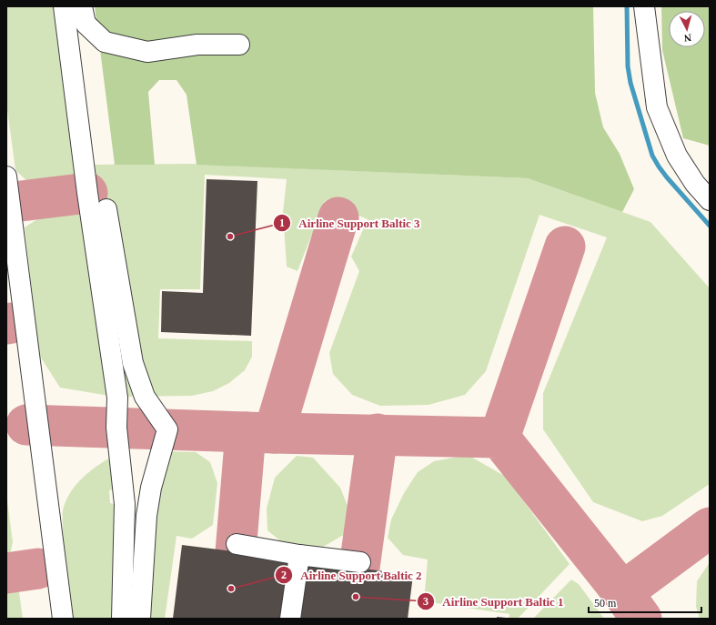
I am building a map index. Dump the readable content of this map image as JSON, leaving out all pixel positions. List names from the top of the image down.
{
  "places": ["Airline Support Baltic 3", "Airline Support Baltic 2", "Airline Support Baltic 1"],
  "scale_bar": "50 m",
  "north": "bottom"
}
